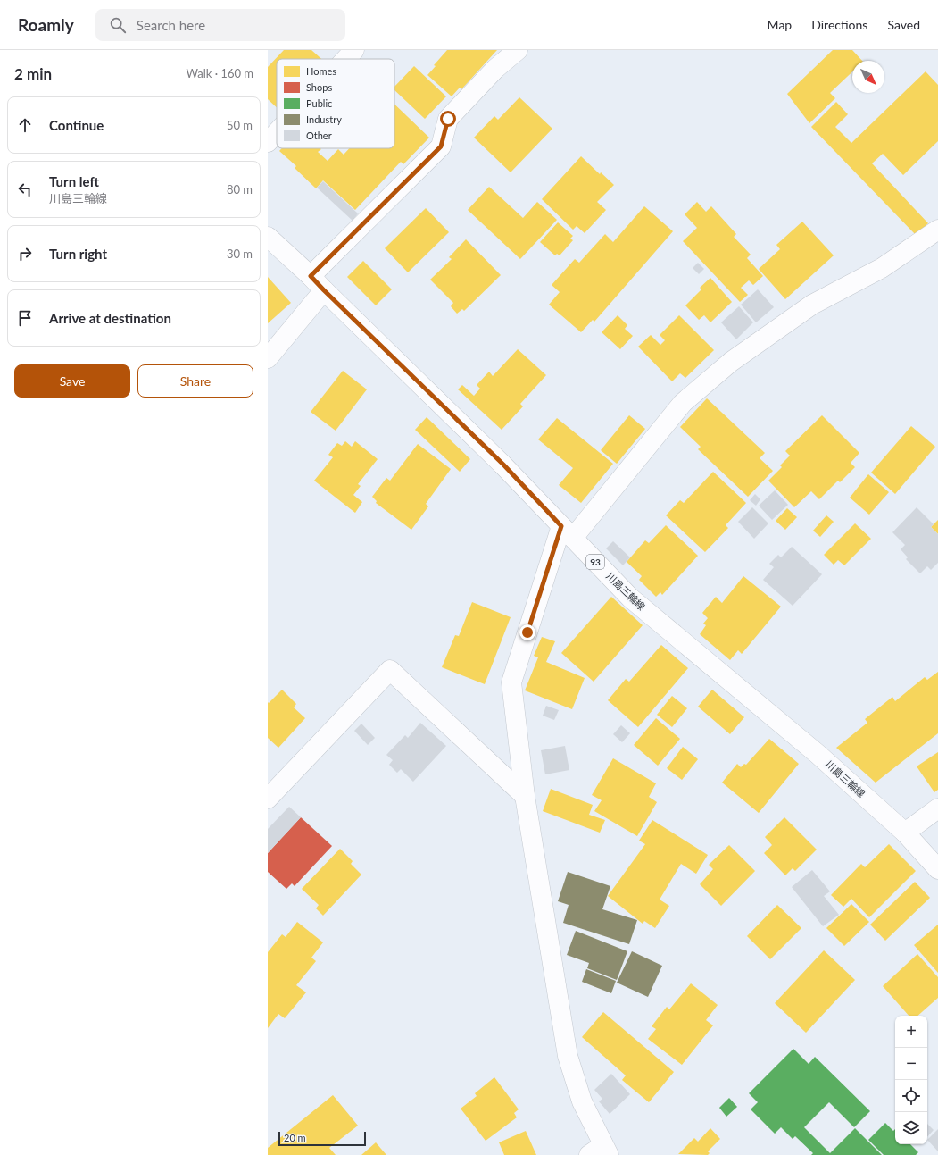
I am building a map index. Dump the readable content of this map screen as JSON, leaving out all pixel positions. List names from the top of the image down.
{
  "streets": {
    "street": ["93", "川島三輪線"]
  },
  "legend": [
    "Homes",
    "Shops",
    "Public",
    "Industry",
    "Other"
  ],
  "scale_bar": "20 m",
  "north": "bottom right",
  "page": {
    "header": "Roamly",
    "search": "Search here",
    "nav": ["Map", "Directions", "Saved"],
    "heading": ["2 min", "Walk · 160 m"],
    "list": [
      ["Continue", "50 m"],
      ["Turn left", "川島三輪線", "80 m"],
      ["Turn right", "30 m"],
      "Arrive at destination"
    ],
    "buttons": ["Save", "Share"],
    "map_buttons": ["+", "−"],
    "scale": "20 m"
  }
}
